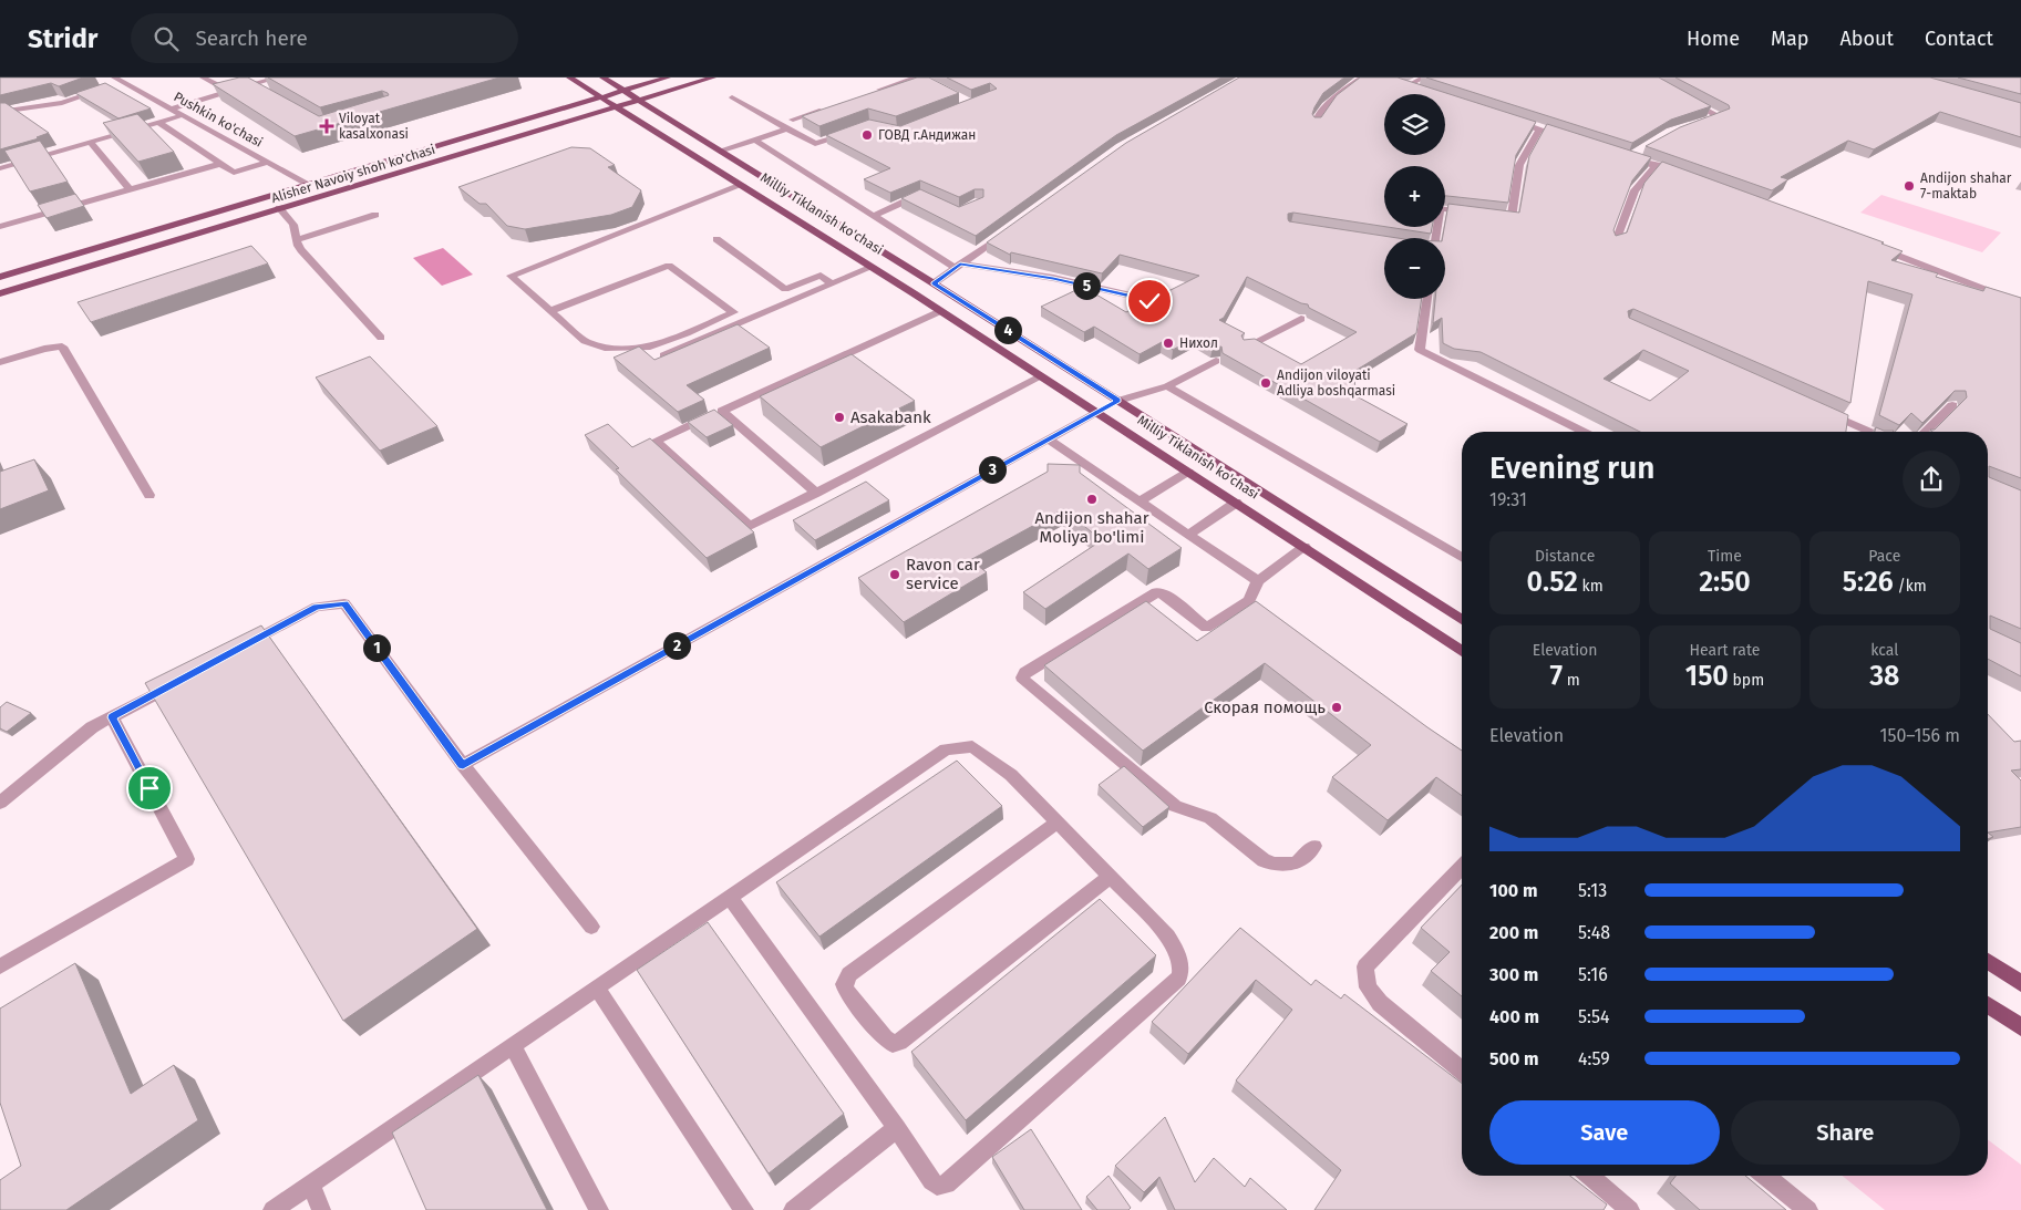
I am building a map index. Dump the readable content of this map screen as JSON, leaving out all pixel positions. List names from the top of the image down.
{
  "streets": {
    "main road": ["Alisher Navoiy shoh ko'chasi", "Milliy Tiklanish ko'chasi"],
    "street": ["Pushkin ko'chasi"]
  },
  "crossings": [
    ["Pushkin ko'chasi", "Alisher Navoiy shoh ko'chasi"],
    ["Alisher Navoiy shoh ko'chasi", "Milliy Tiklanish ko'chasi"]
  ],
  "places": {
    "health": ["Viloyat kasalxonasi"],
    "other": [
      "ГОВД г.Андижан",
      "Andijon shahar 7-maktab",
      "Нихол",
      "Andijon viloyati Adliya boshqarmasi",
      "Asakabank",
      "Andijon shahar Moliya bo'limi",
      "Ravon car service",
      "Скорая помощь"
    ]
  },
  "page": {
    "header": "Stridr",
    "search": "Search here",
    "nav": [
      "Home",
      "Map",
      "About",
      "Contact"
    ],
    "map_buttons": ["+", "−"],
    "pins": [
      "5",
      "4",
      "3",
      "2",
      "1"
    ],
    "heading": ["Evening run", "19:31"],
    "stats": [
      ["Distance", "0.52 km"],
      ["Time", "2:50"],
      ["Pace", "5:26 /km"],
      ["Elevation", "7 m"],
      ["Heart rate", "150 bpm"],
      ["kcal", "38"]
    ],
    "chart": ["Elevation", "150–156 m"],
    "list": [
      {
        "name": "100 m",
        "note": "5:13"
      },
      {
        "name": "200 m",
        "note": "5:48"
      },
      {
        "name": "300 m",
        "note": "5:16"
      },
      {
        "name": "400 m",
        "note": "5:54"
      },
      {
        "name": "500 m",
        "note": "4:59"
      }
    ],
    "buttons": ["Save", "Share"]
  }
}
